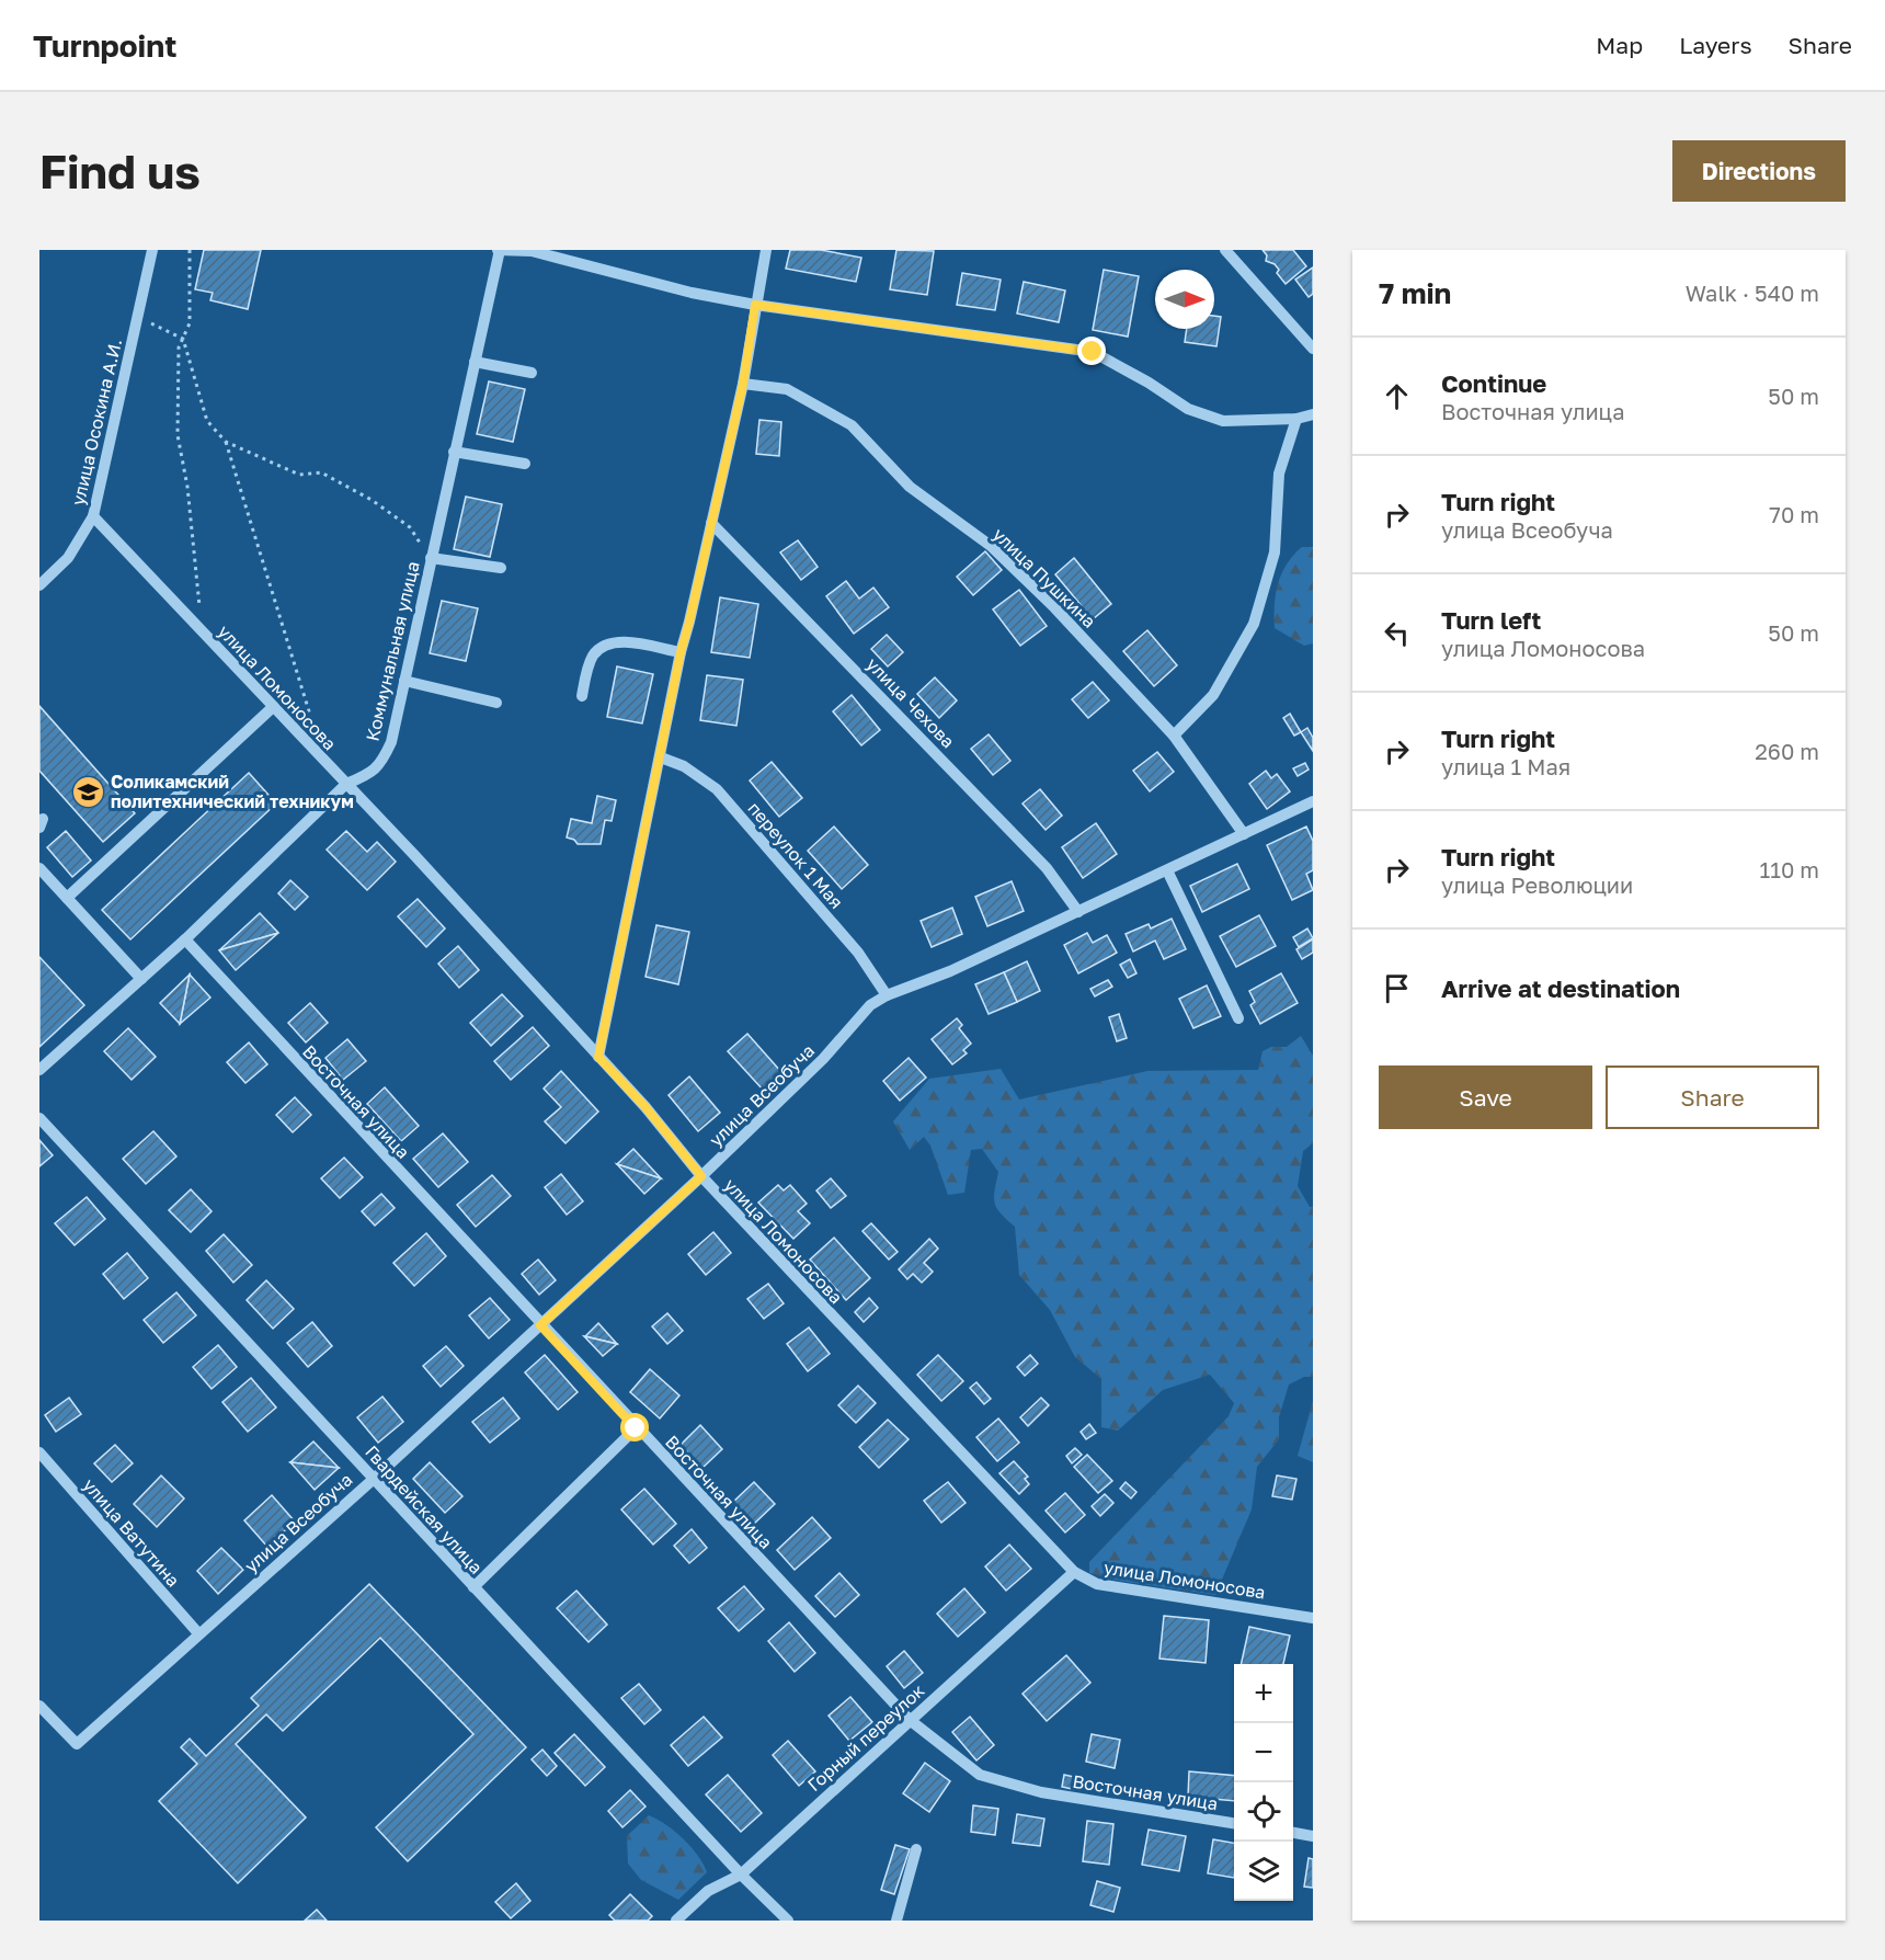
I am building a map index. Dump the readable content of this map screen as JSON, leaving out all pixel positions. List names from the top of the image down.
{
  "streets": {
    "street": [
      "улица Осокина А.И.",
      "улица Пушкина",
      "Коммунальная улица",
      "улица Ломоносова",
      "улица Чехова",
      "переулок 1 Мая",
      "улица Всеобуча",
      "Восточная улица",
      "Гвардейская улица",
      "улица Ватутина",
      "Горный переулок"
    ]
  },
  "crossings": [
    ["улица Осокина А.И.", "улица Ломоносова"],
    ["улица Пушкина", "улица Всеобуча"],
    ["Коммунальная улица", "улица Ломоносова"],
    ["Коммунальная улица", "Восточная улица"],
    ["улица Ломоносова", "улица Всеобуча"],
    ["улица Ломоносова", "Горный переулок"],
    ["улица Чехова", "улица Всеобуча"],
    ["переулок 1 Мая", "улица Всеобуча"],
    ["улица Всеобуча", "Восточная улица"],
    ["улица Всеобуча", "Гвардейская улица"],
    ["улица Всеобуча", "улица Ватутина"],
    ["Восточная улица", "Горный переулок"],
    ["Гвардейская улица", "Горный переулок"]
  ],
  "places": {
    "school or university": ["Соликамский политехнический техникум"]
  },
  "north": "right",
  "page": {
    "header": "Turnpoint",
    "nav": ["Map", "Layers", "Share"],
    "buttons": [
      "Directions",
      ["Save", "Share"]
    ],
    "title": "Find us",
    "heading": ["7 min", "Walk · 540 m"],
    "list": [
      ["Continue", "Восточная улица", "50 m"],
      ["Turn right", "улица Всеобуча", "70 m"],
      ["Turn left", "улица Ломоносова", "50 m"],
      ["Turn right", "улица 1 Мая", "260 m"],
      ["Turn right", "улица Революции", "110 m"],
      "Arrive at destination"
    ],
    "map_buttons": ["+", "−"]
  }
}
